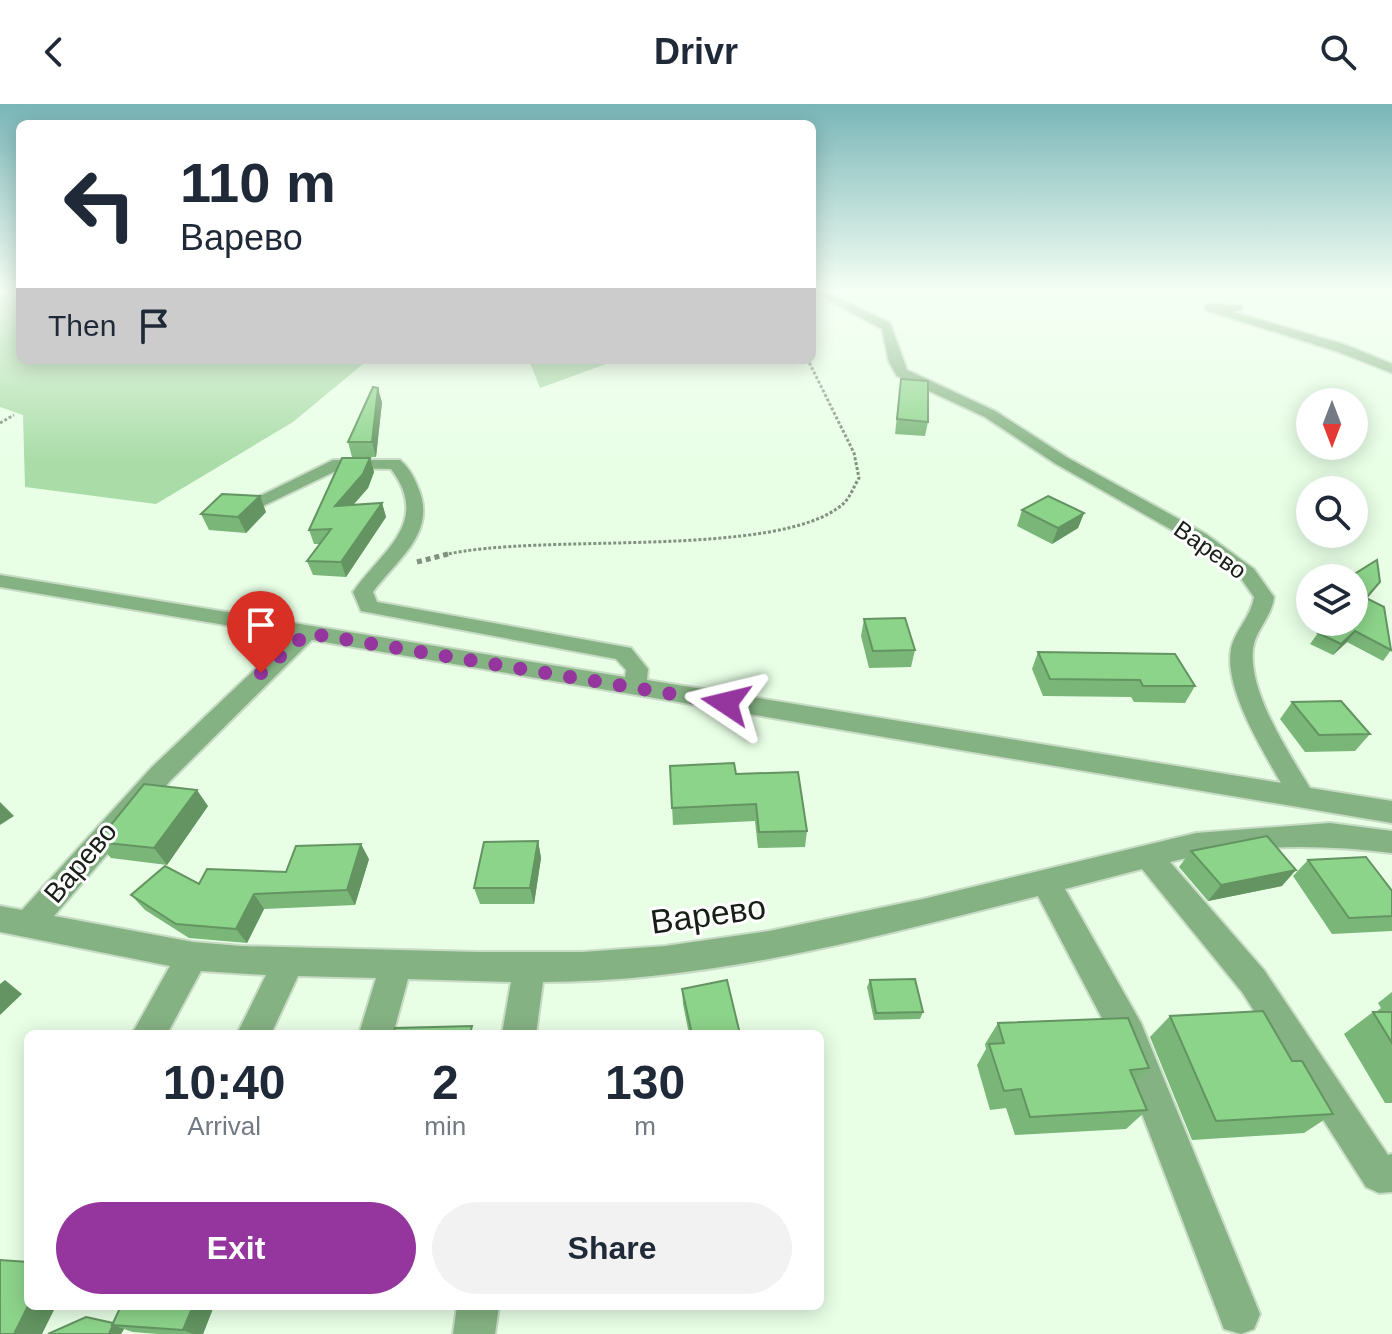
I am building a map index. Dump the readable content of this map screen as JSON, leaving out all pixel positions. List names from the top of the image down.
{
  "streets": {
    "street": ["Варево"]
  },
  "north": "bottom",
  "page": {
    "header": "Drivr",
    "turn": ["110 m", "Варево"],
    "then": "Then",
    "eta": [
      "10:40",
      "Arrival",
      "2",
      "min",
      "130",
      "m"
    ],
    "buttons": ["Exit", "Share"]
  }
}
